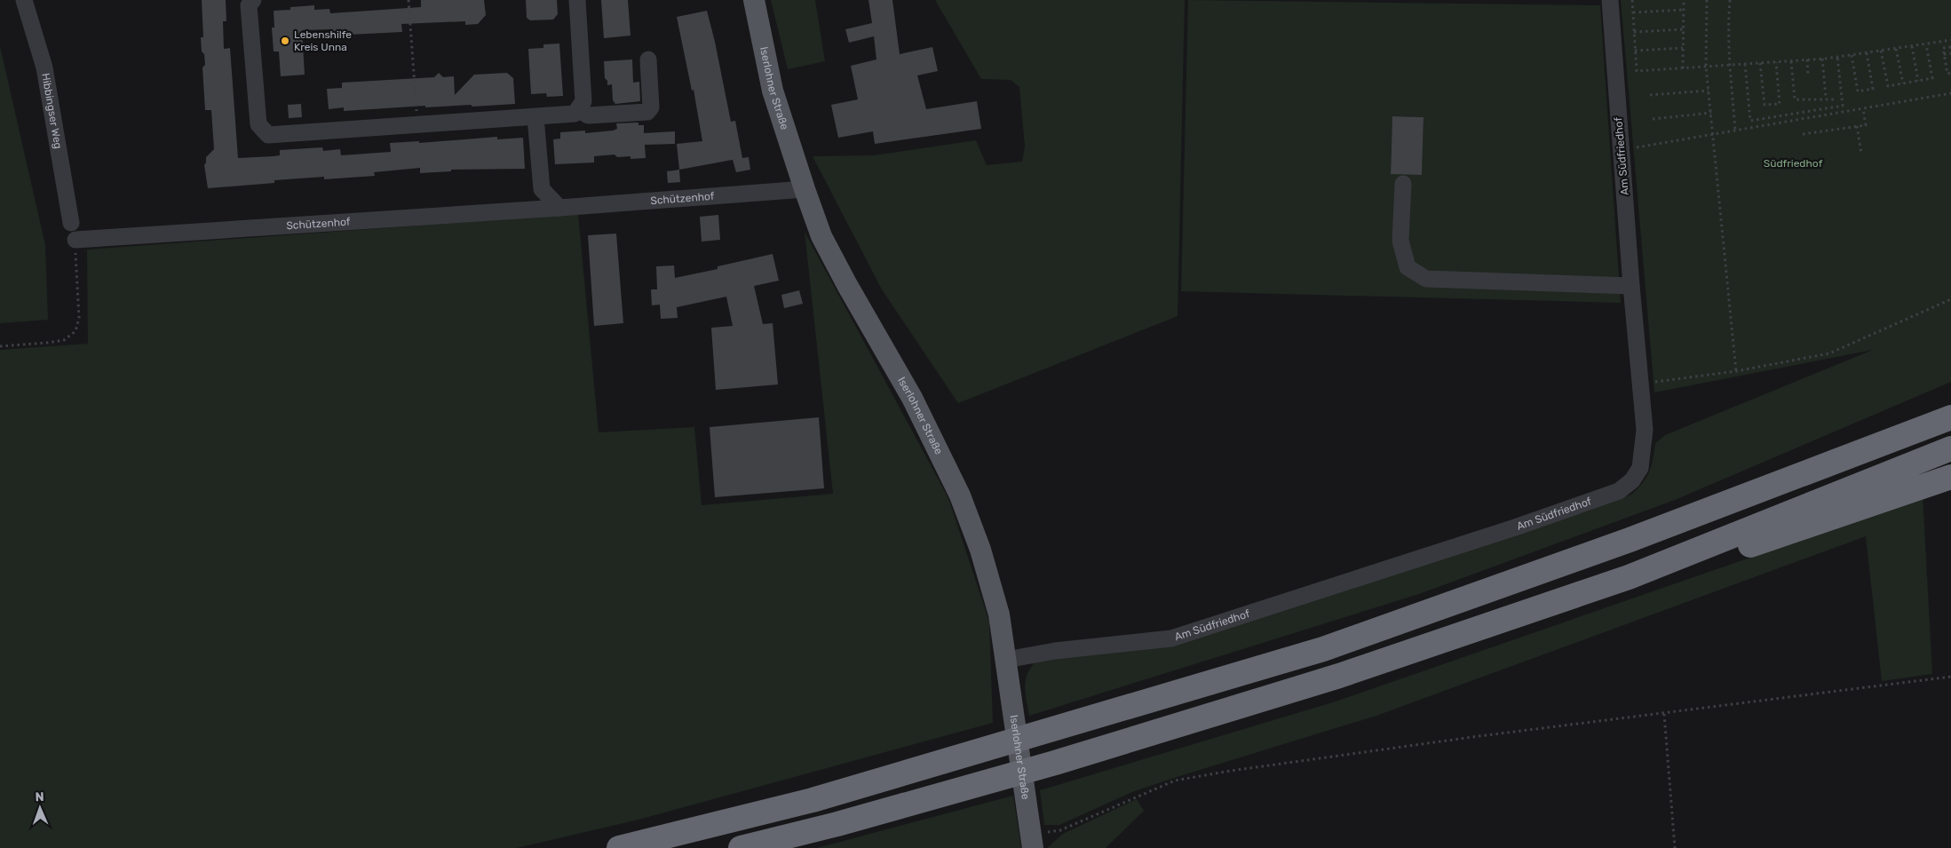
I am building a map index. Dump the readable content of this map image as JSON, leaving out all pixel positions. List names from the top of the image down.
{
  "streets": {
    "main road": ["Iserlohner Straße"],
    "street": ["Hibbingser Weg", "Am Südfriedhof", "Schützenhof"]
  },
  "crossings": [
    ["Iserlohner Straße", "Am Südfriedhof"],
    ["Iserlohner Straße", "Schützenhof"]
  ],
  "parks": ["Südfriedhof"],
  "places": ["Lebenshilfe Kreis Unna"],
  "north": "top"
}
